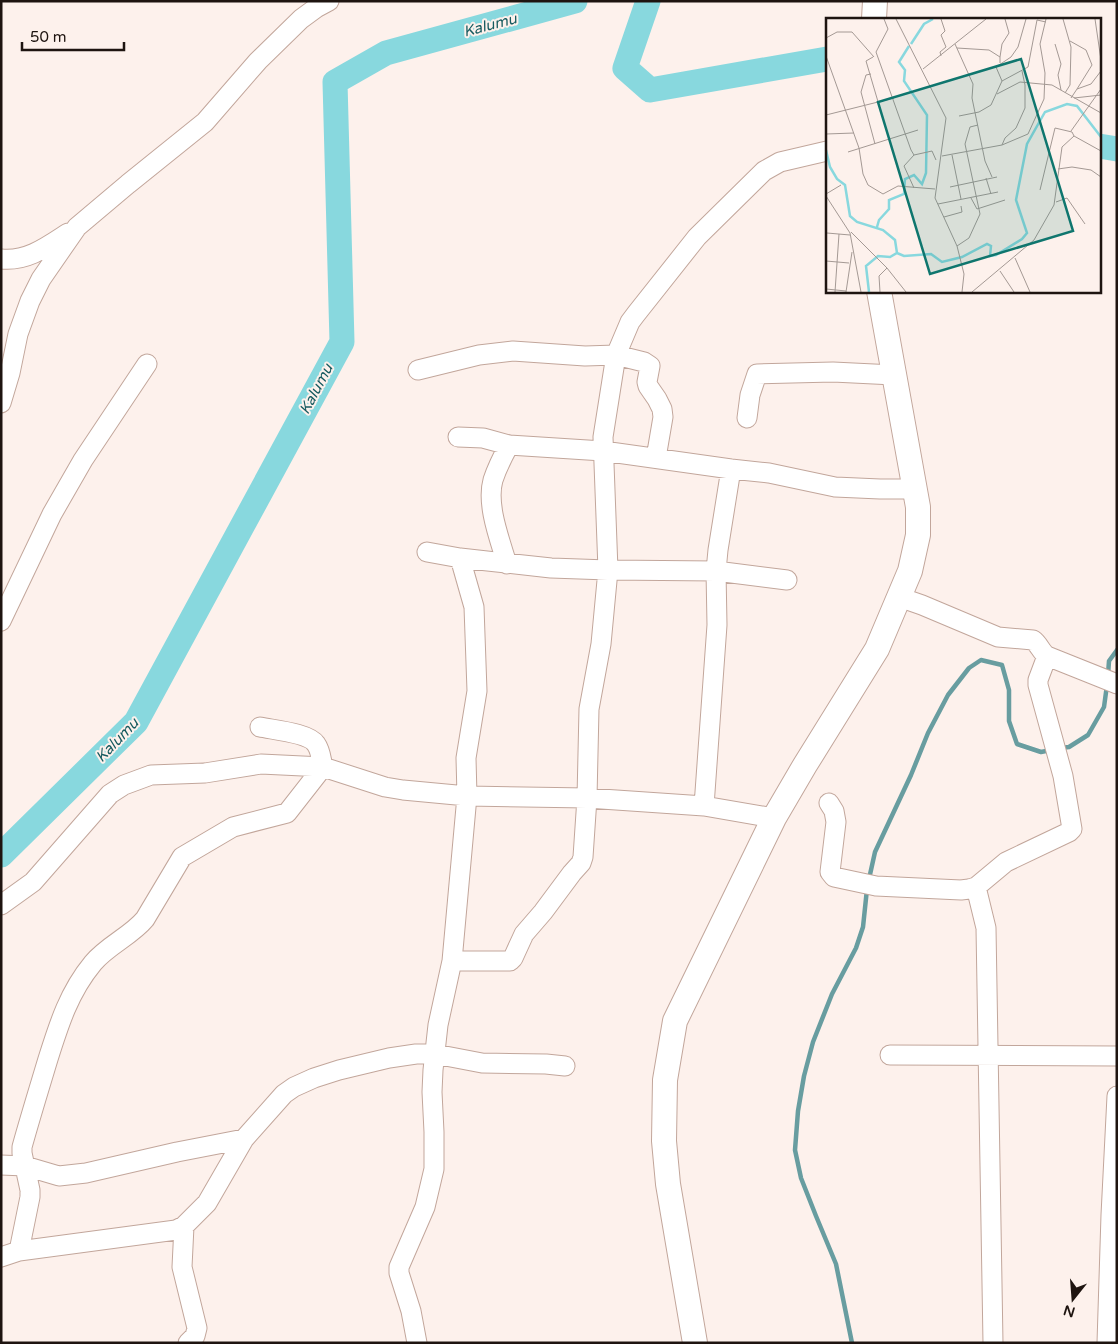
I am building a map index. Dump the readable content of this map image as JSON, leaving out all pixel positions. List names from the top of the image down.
{
  "water": ["Kalumu"],
  "scale_bar": "50 m",
  "north": "bottom"
}
